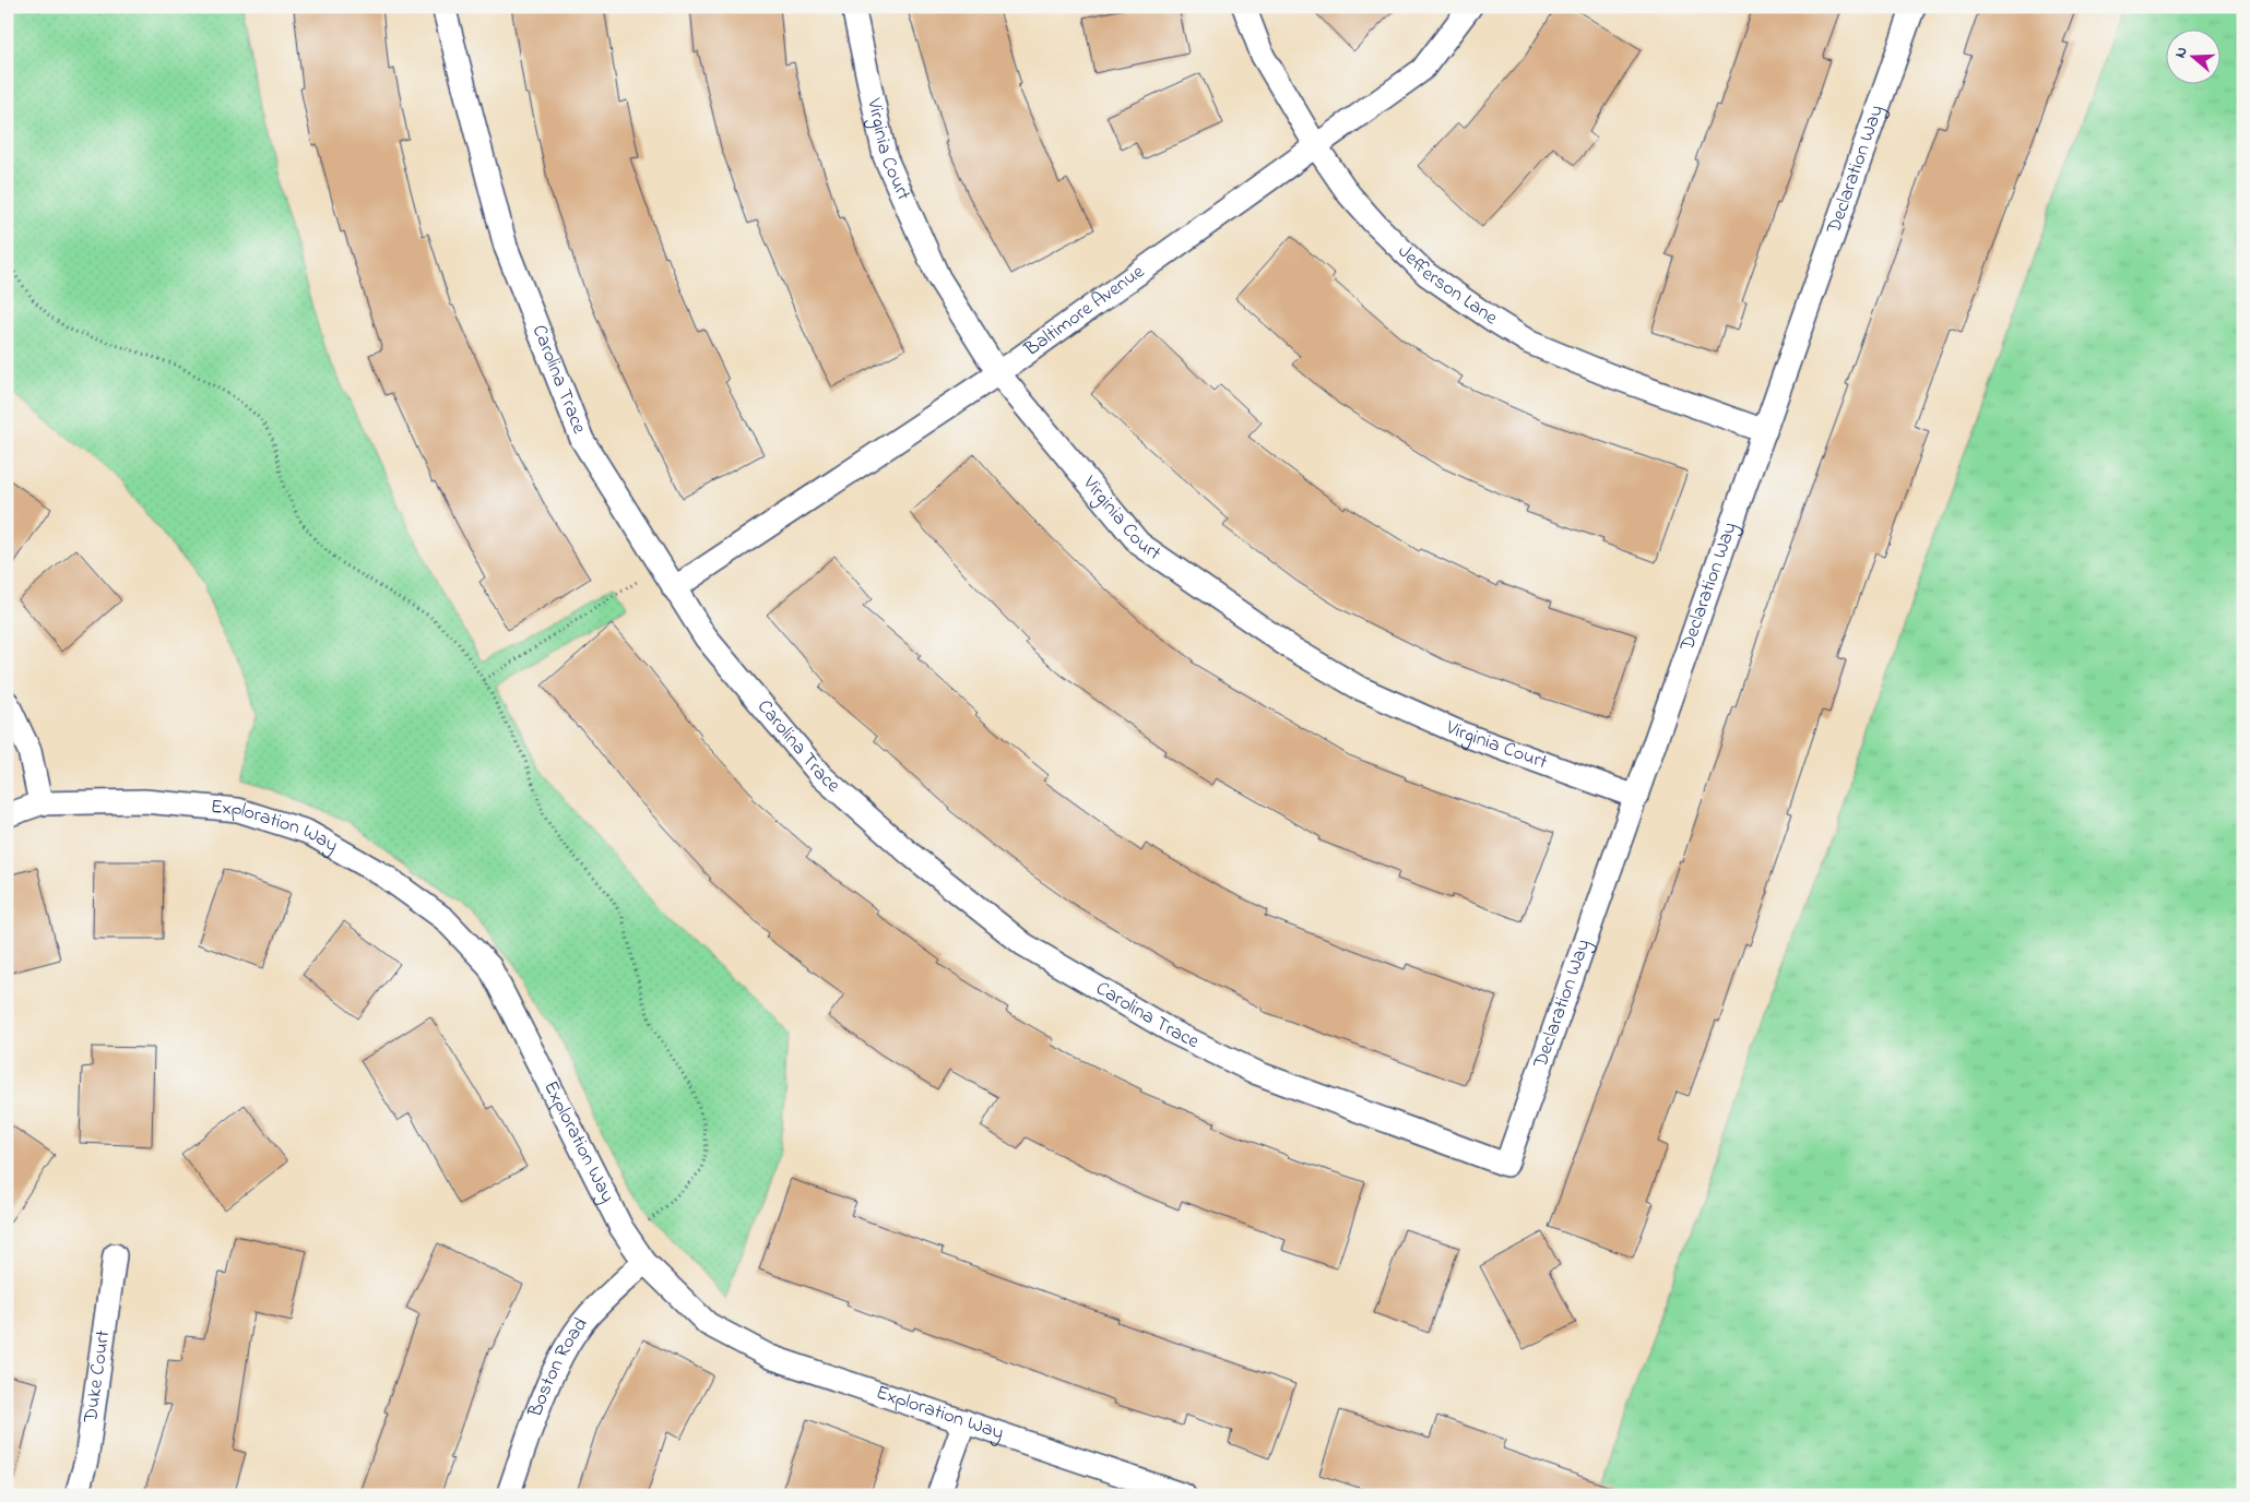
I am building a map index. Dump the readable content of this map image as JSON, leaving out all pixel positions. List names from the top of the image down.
{
  "streets": {
    "street": [
      "Virginia Court",
      "Declaration Way",
      "Jefferson Lane",
      "Baltimore Avenue",
      "Carolina Trace",
      "Exploration Way",
      "Boston Road",
      "Duke Court"
    ]
  },
  "crossings": [
    ["Virginia Court", "Declaration Way"],
    ["Virginia Court", "Baltimore Avenue"],
    ["Declaration Way", "Jefferson Lane"],
    ["Declaration Way", "Carolina Trace"],
    ["Jefferson Lane", "Baltimore Avenue"],
    ["Baltimore Avenue", "Carolina Trace"],
    ["Exploration Way", "Boston Road"]
  ],
  "north": "left"
}
